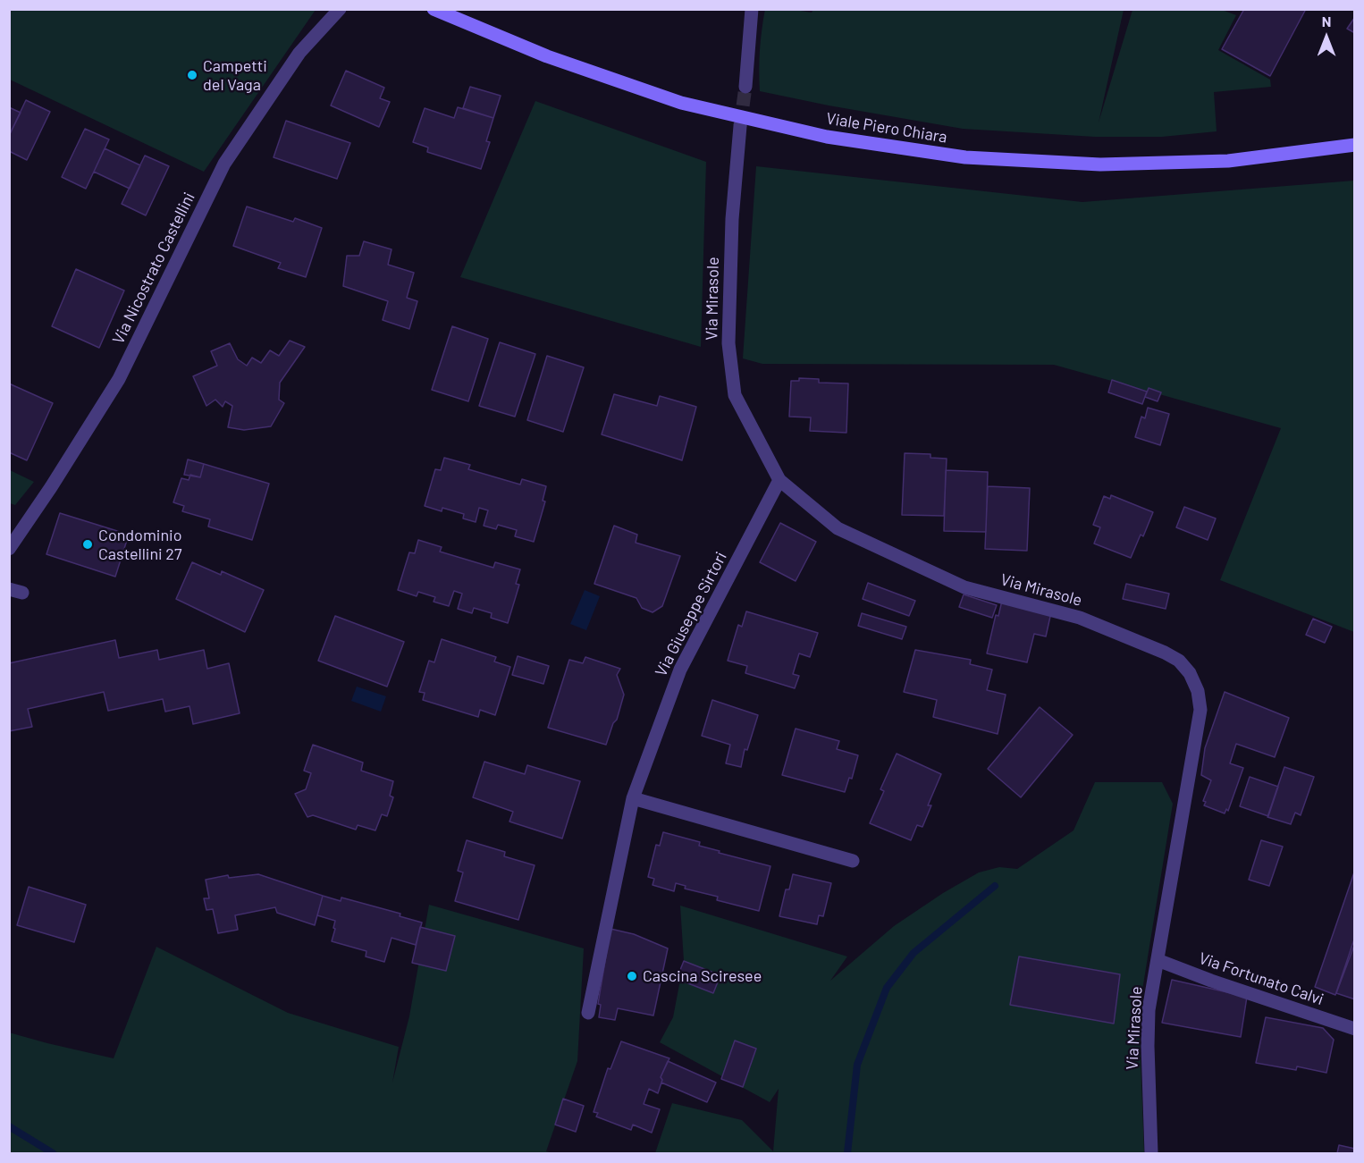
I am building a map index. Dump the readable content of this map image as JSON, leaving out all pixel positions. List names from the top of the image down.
{
  "streets": {
    "street": [
      "Viale Piero Chiara",
      "Via Nicostrato Castellini",
      "Via Mirasole",
      "Via Giuseppe Sirtori",
      "Via Fortunato Calvi"
    ]
  },
  "crossings": [
    ["Via Mirasole", "Via Giuseppe Sirtori"],
    ["Via Mirasole", "Via Fortunato Calvi"]
  ],
  "places": ["Campetti del Vaga", "Condominio Castellini 27", "Cascina Sciresee"],
  "north": "top"
}
